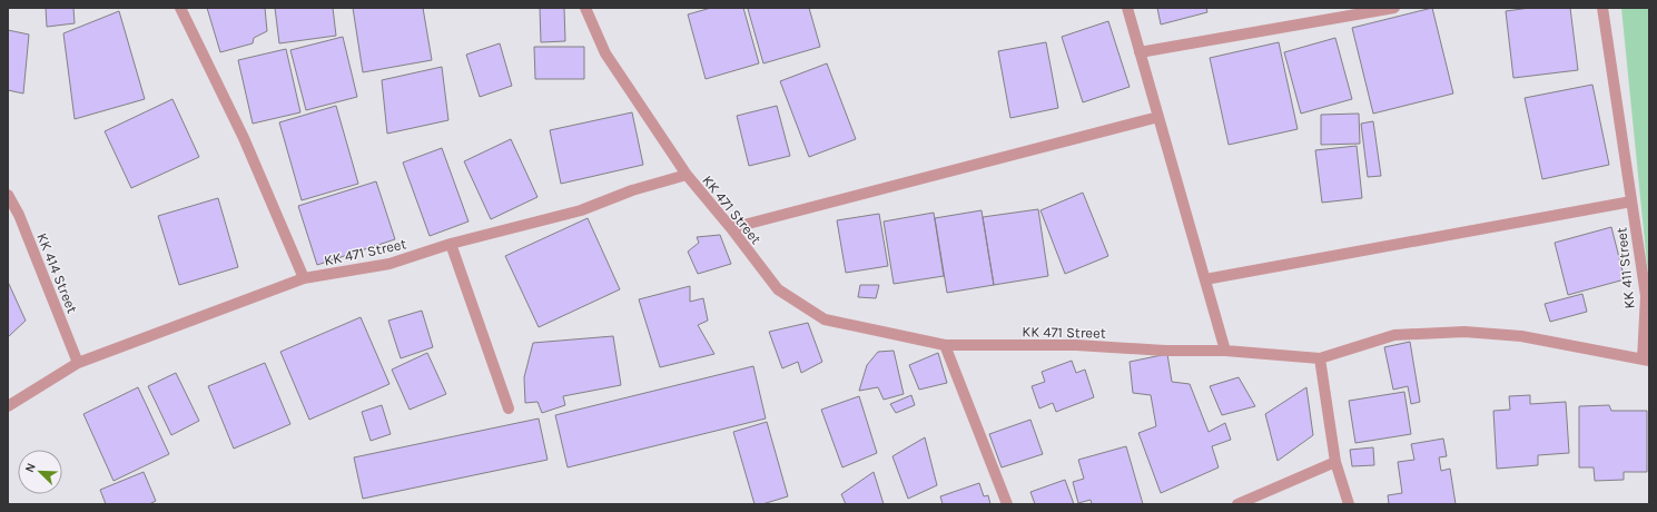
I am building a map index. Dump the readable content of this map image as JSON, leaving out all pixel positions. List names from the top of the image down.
{
  "streets": {
    "street": ["KK 471 Street", "KK 411 Street", "KK 414 Street"]
  },
  "crossings": [
    ["KK 471 Street", "KK 414 Street"]
  ],
  "north": "top left"
}
